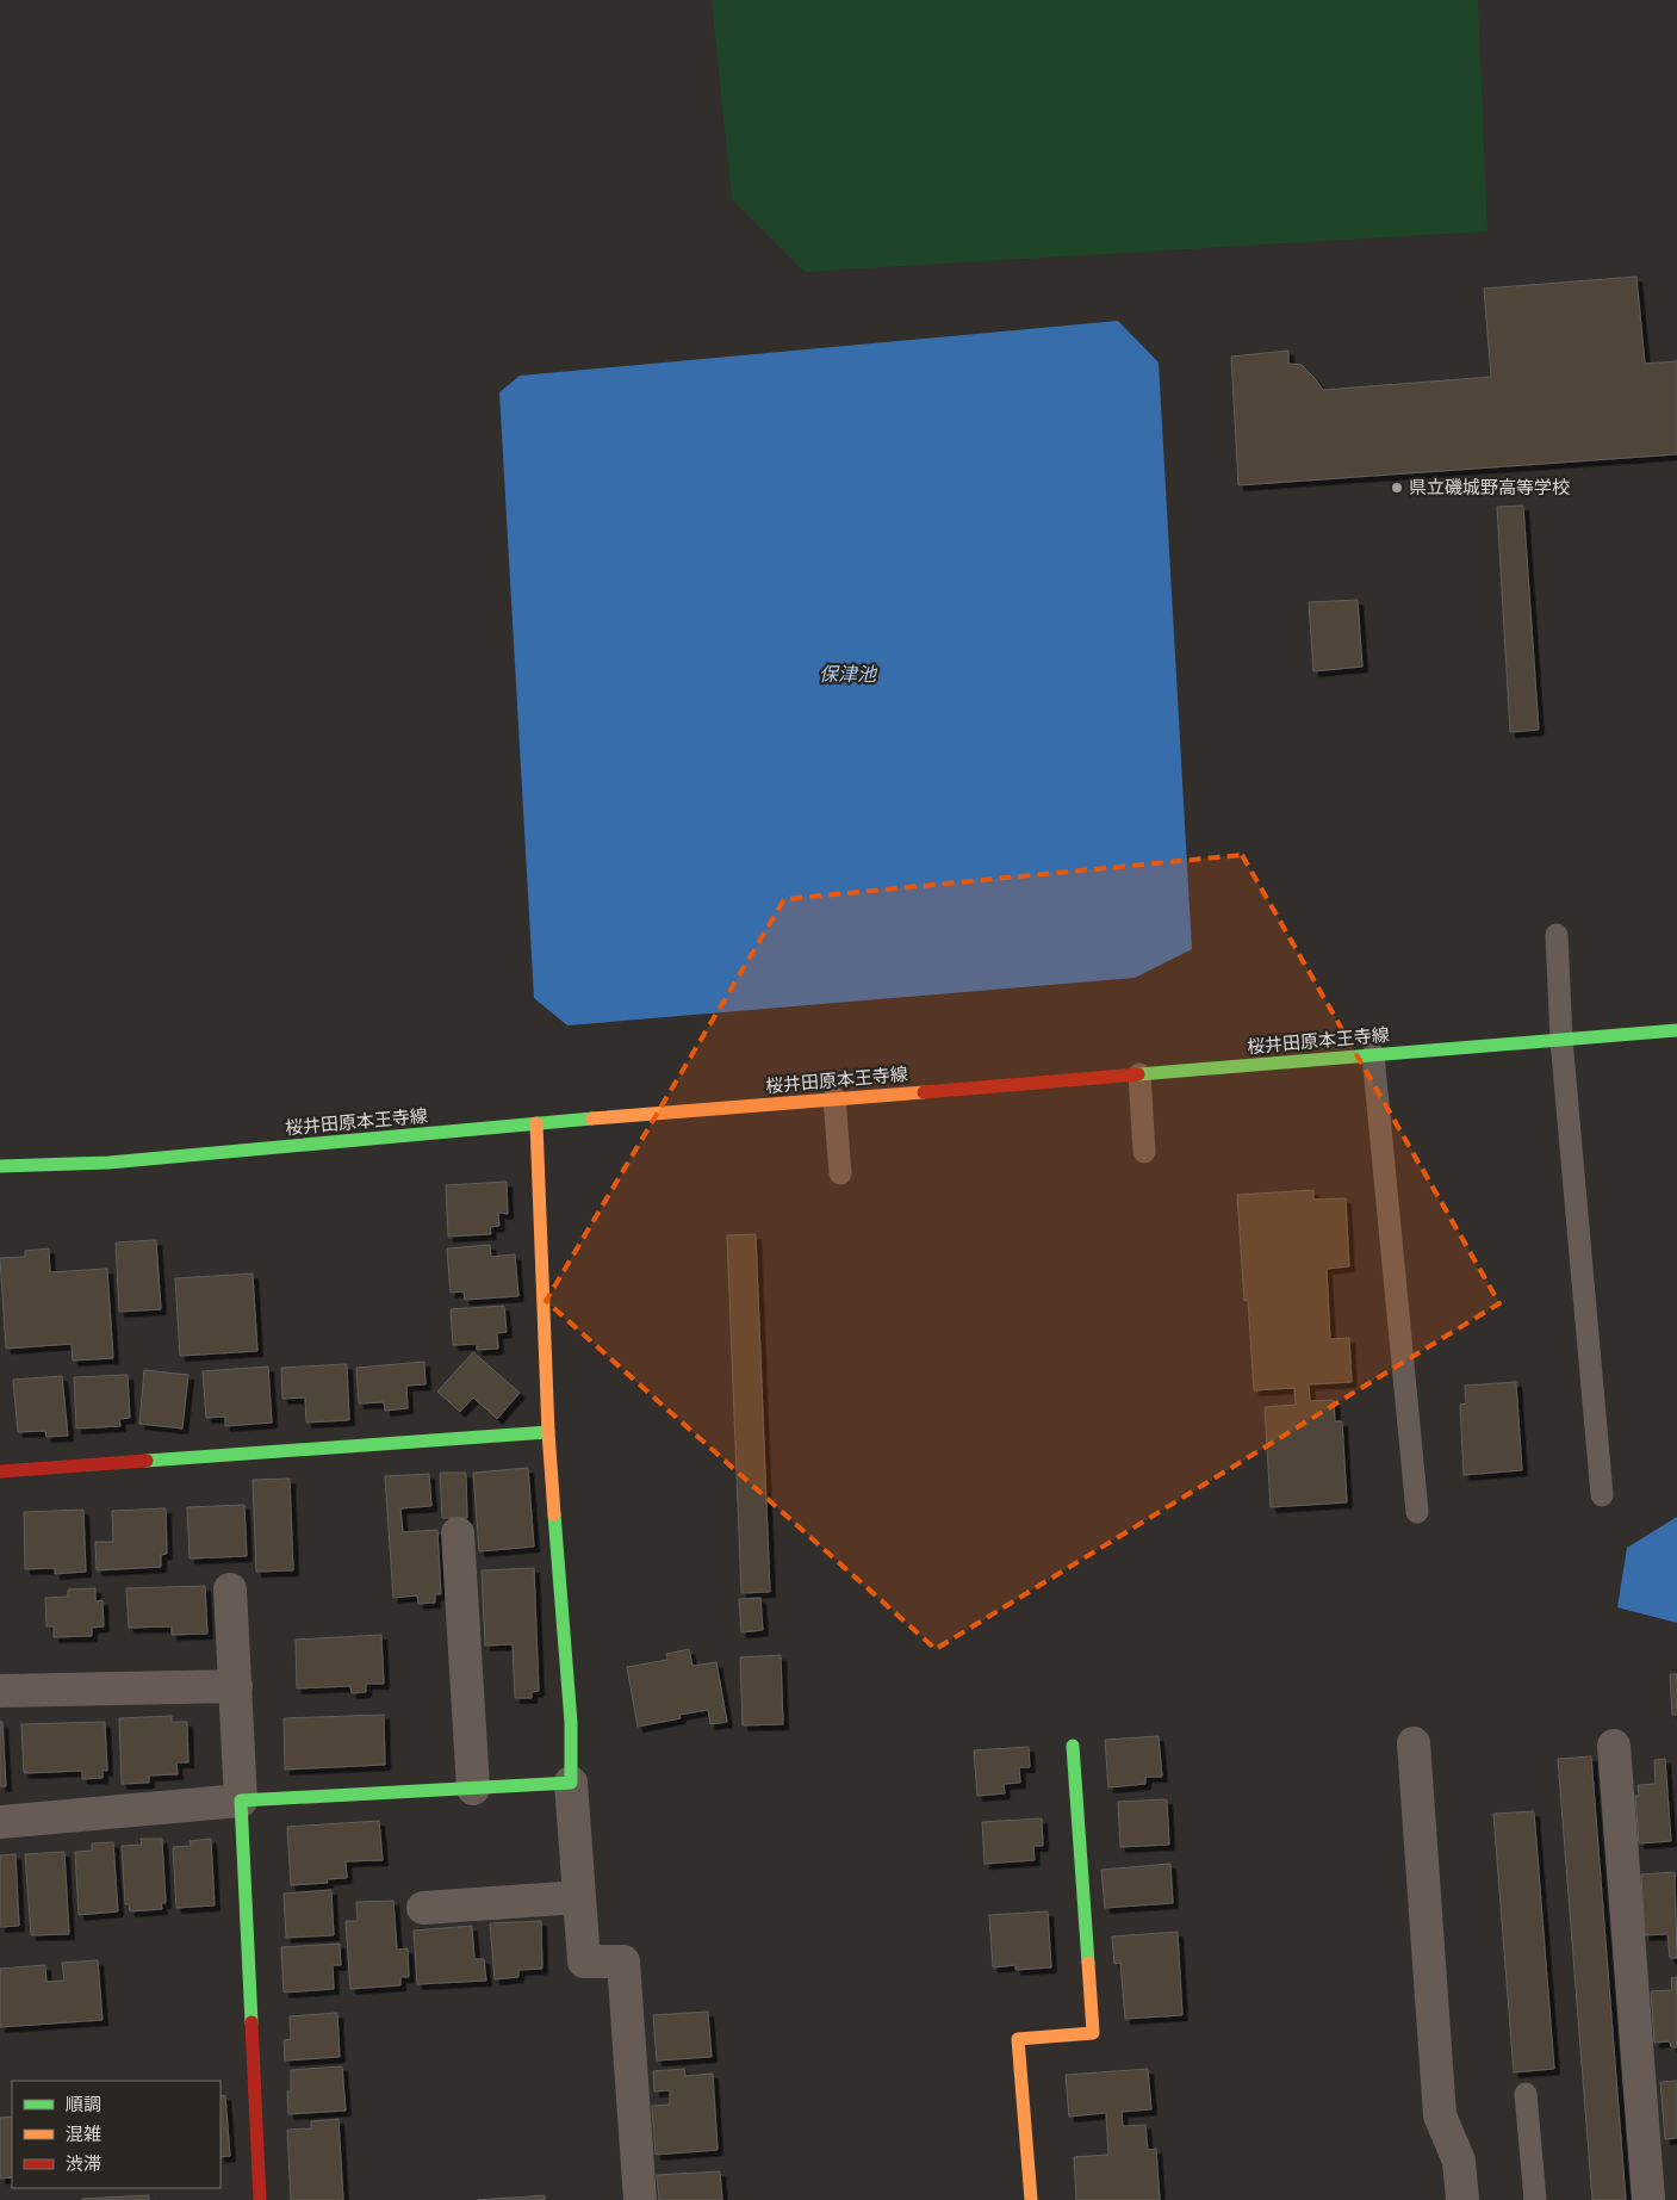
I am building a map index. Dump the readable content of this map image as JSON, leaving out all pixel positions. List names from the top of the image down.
{
  "streets": {
    "street": ["桜井田原本王寺線"]
  },
  "water": ["保津池"],
  "places": ["県立磯城野高等学校"],
  "legend": ["順調", "混雑", "渋滞"]
}
